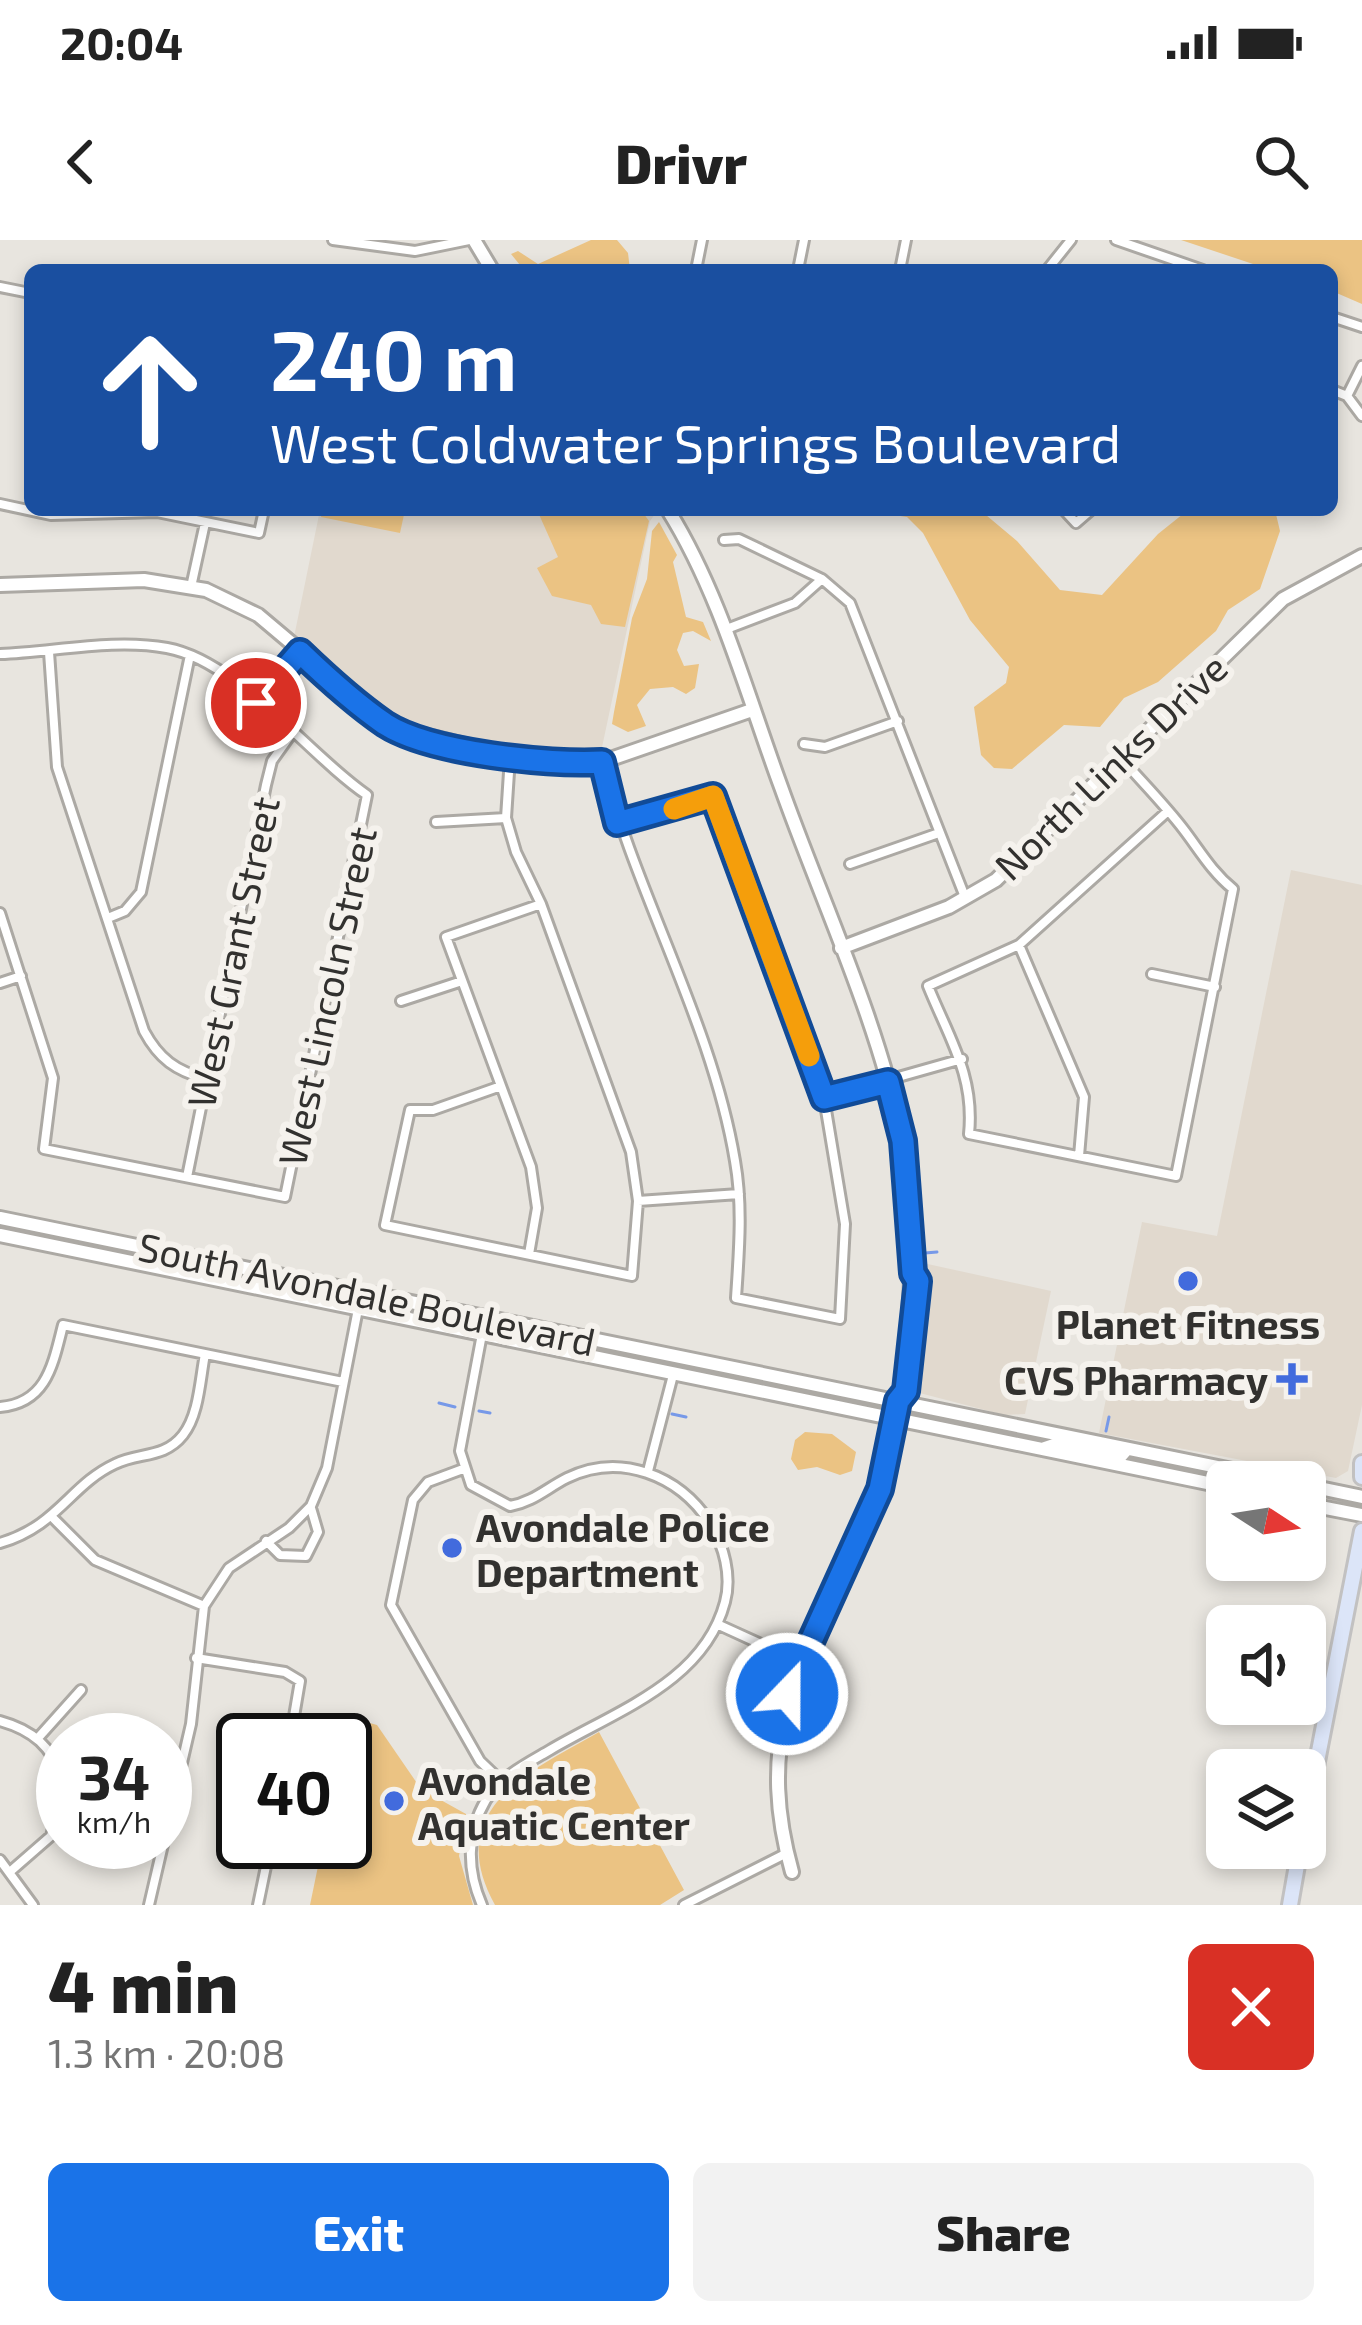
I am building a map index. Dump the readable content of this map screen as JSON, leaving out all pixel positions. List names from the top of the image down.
{
  "streets": {
    "street": [
      "North Links Drive",
      "West Grant Street",
      "West Lincoln Street",
      "South Avondale Boulevard"
    ]
  },
  "crossings": [
    ["West Grant Street", "West Lincoln Street"]
  ],
  "places": {
    "other": ["Planet Fitness", "Avondale Police Department", "Avondale Aquatic Center"],
    "health": ["CVS Pharmacy"]
  },
  "north": "right",
  "page": {
    "status": "20:04",
    "header": "Drivr",
    "turn": ["240 m", "West Coldwater Springs Boulevard"],
    "speed": "34 km/h",
    "limit": "40",
    "heading": ["4 min", "1.3 km · 20:08"],
    "buttons": ["Exit", "Share"]
  }
}
